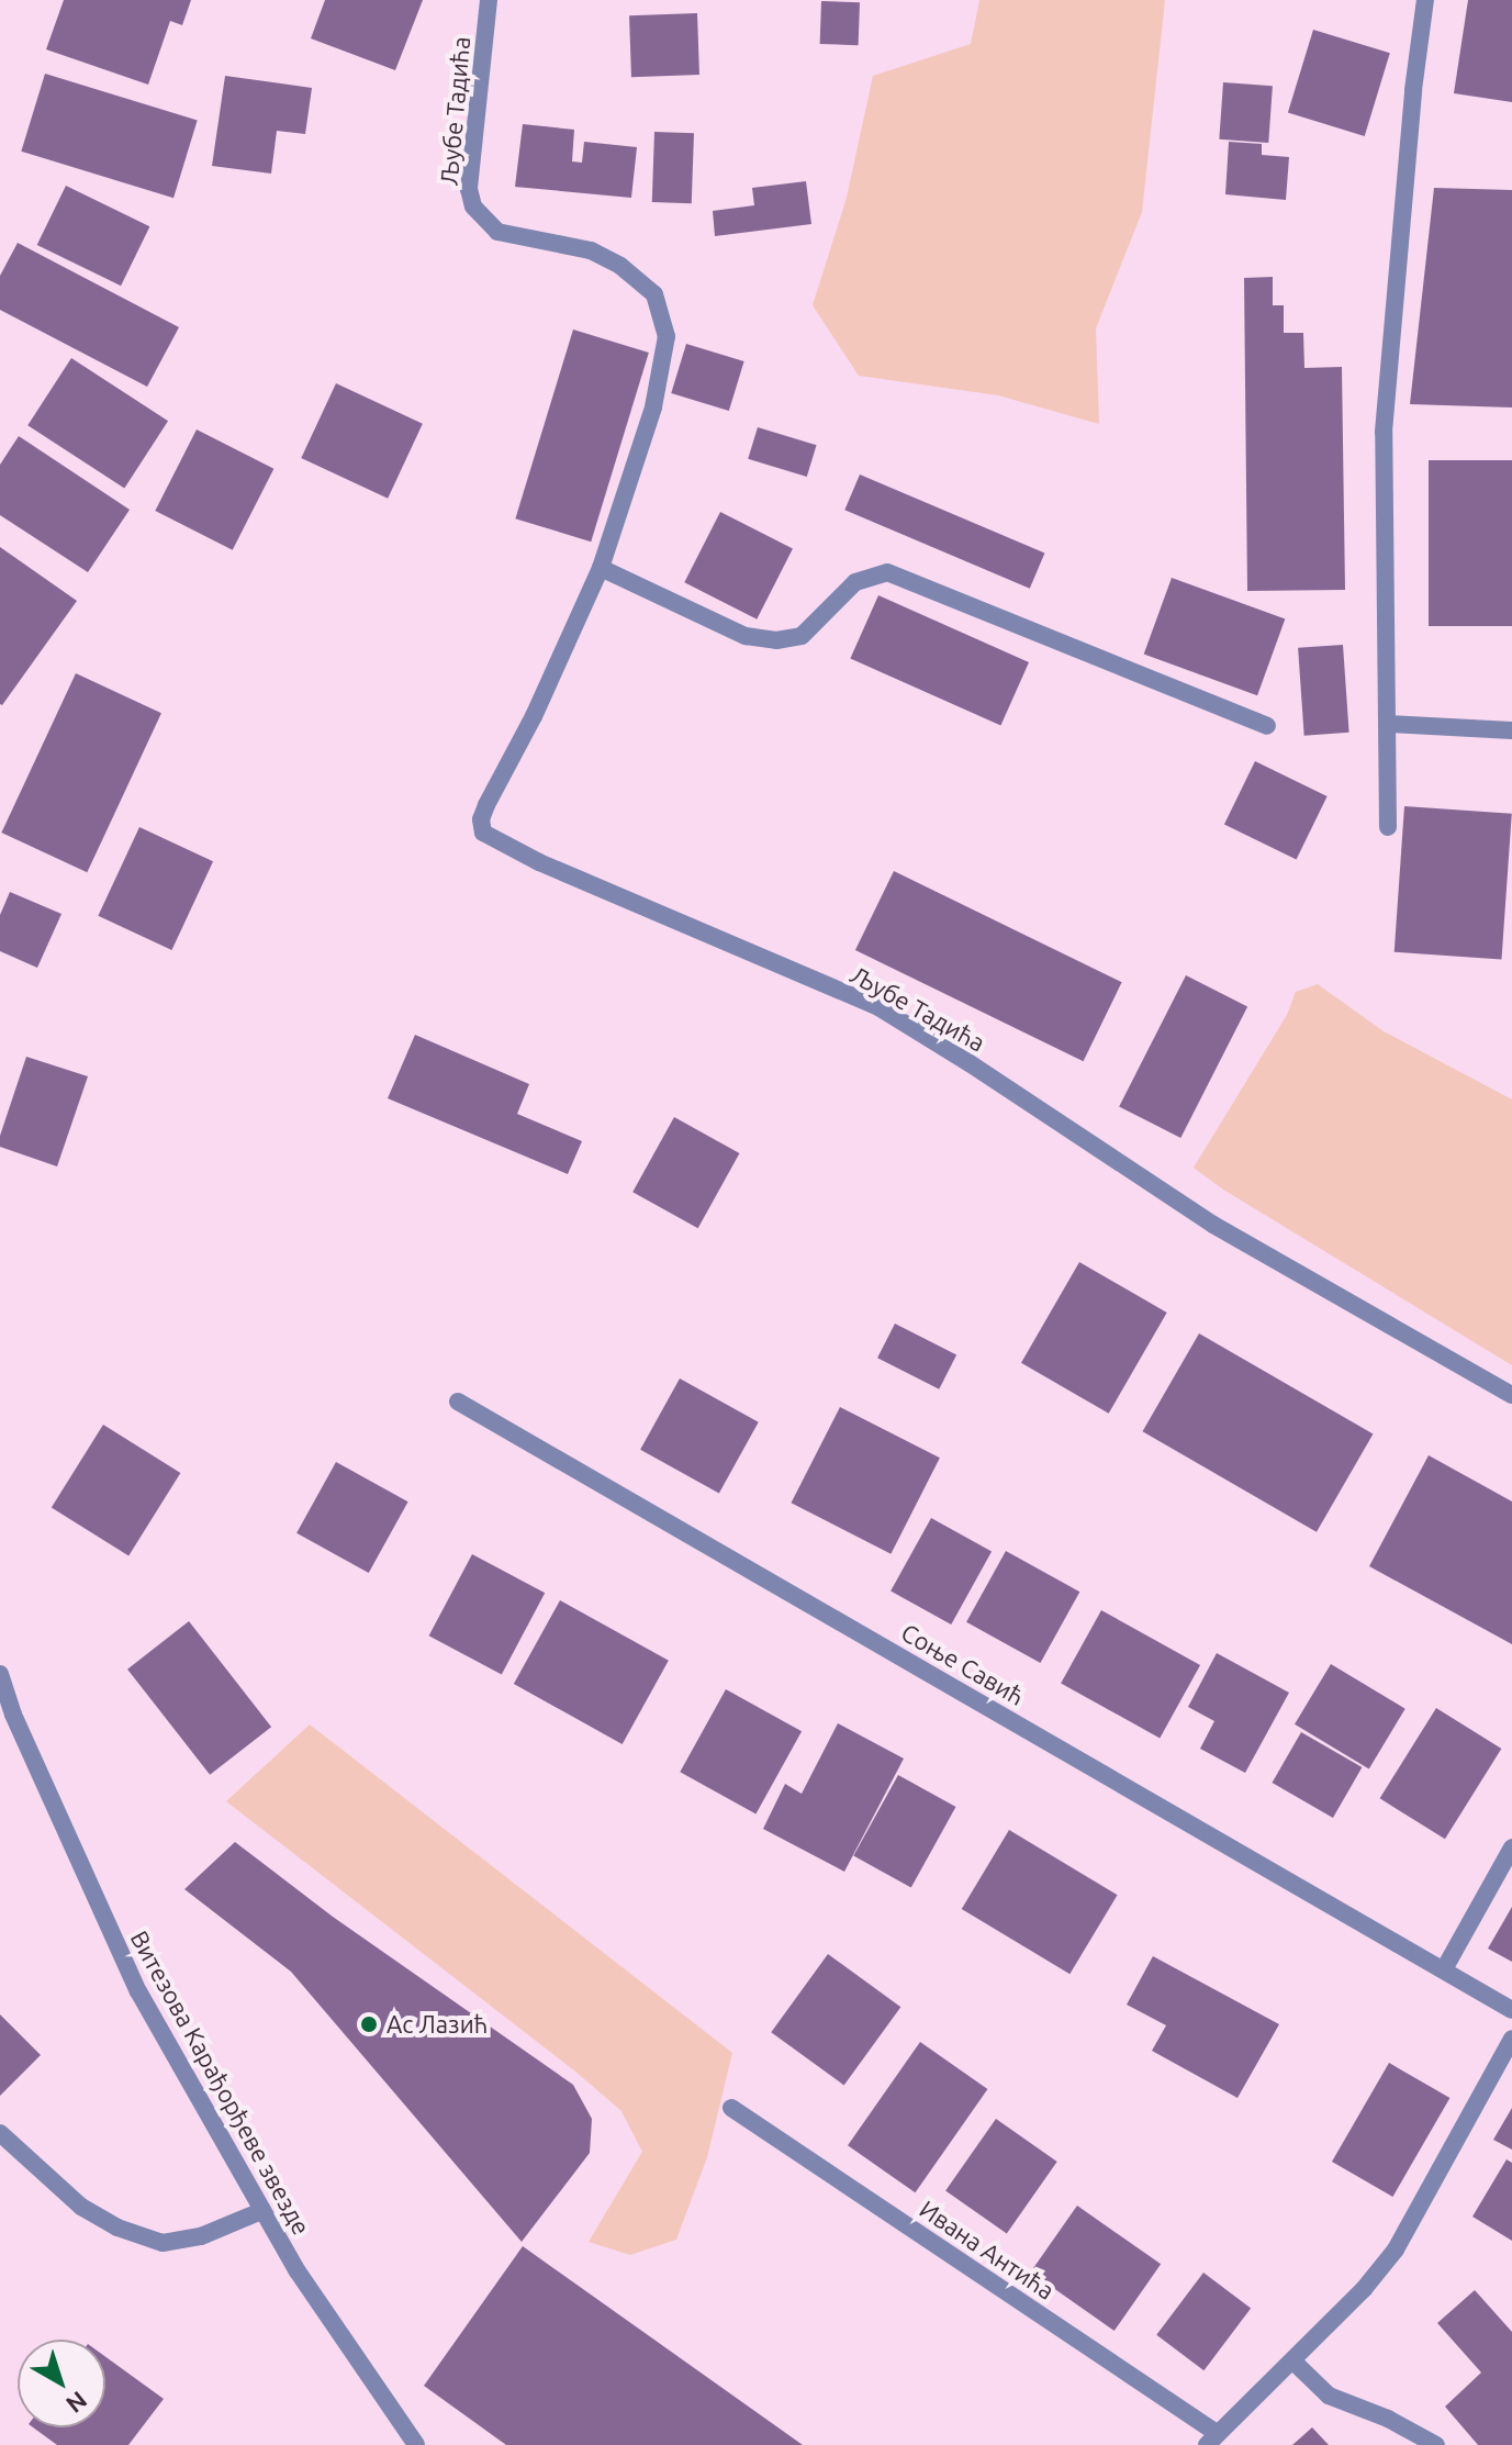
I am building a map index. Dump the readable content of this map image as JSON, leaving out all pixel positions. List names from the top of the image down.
{
  "streets": {
    "street": [
      "Љубе Тадића",
      "Соње Савић",
      "Витезова Карађорђеве звезде",
      "Ивана Антића"
    ]
  },
  "places": ["Ас Лазић"],
  "north": "bottom right"
}
